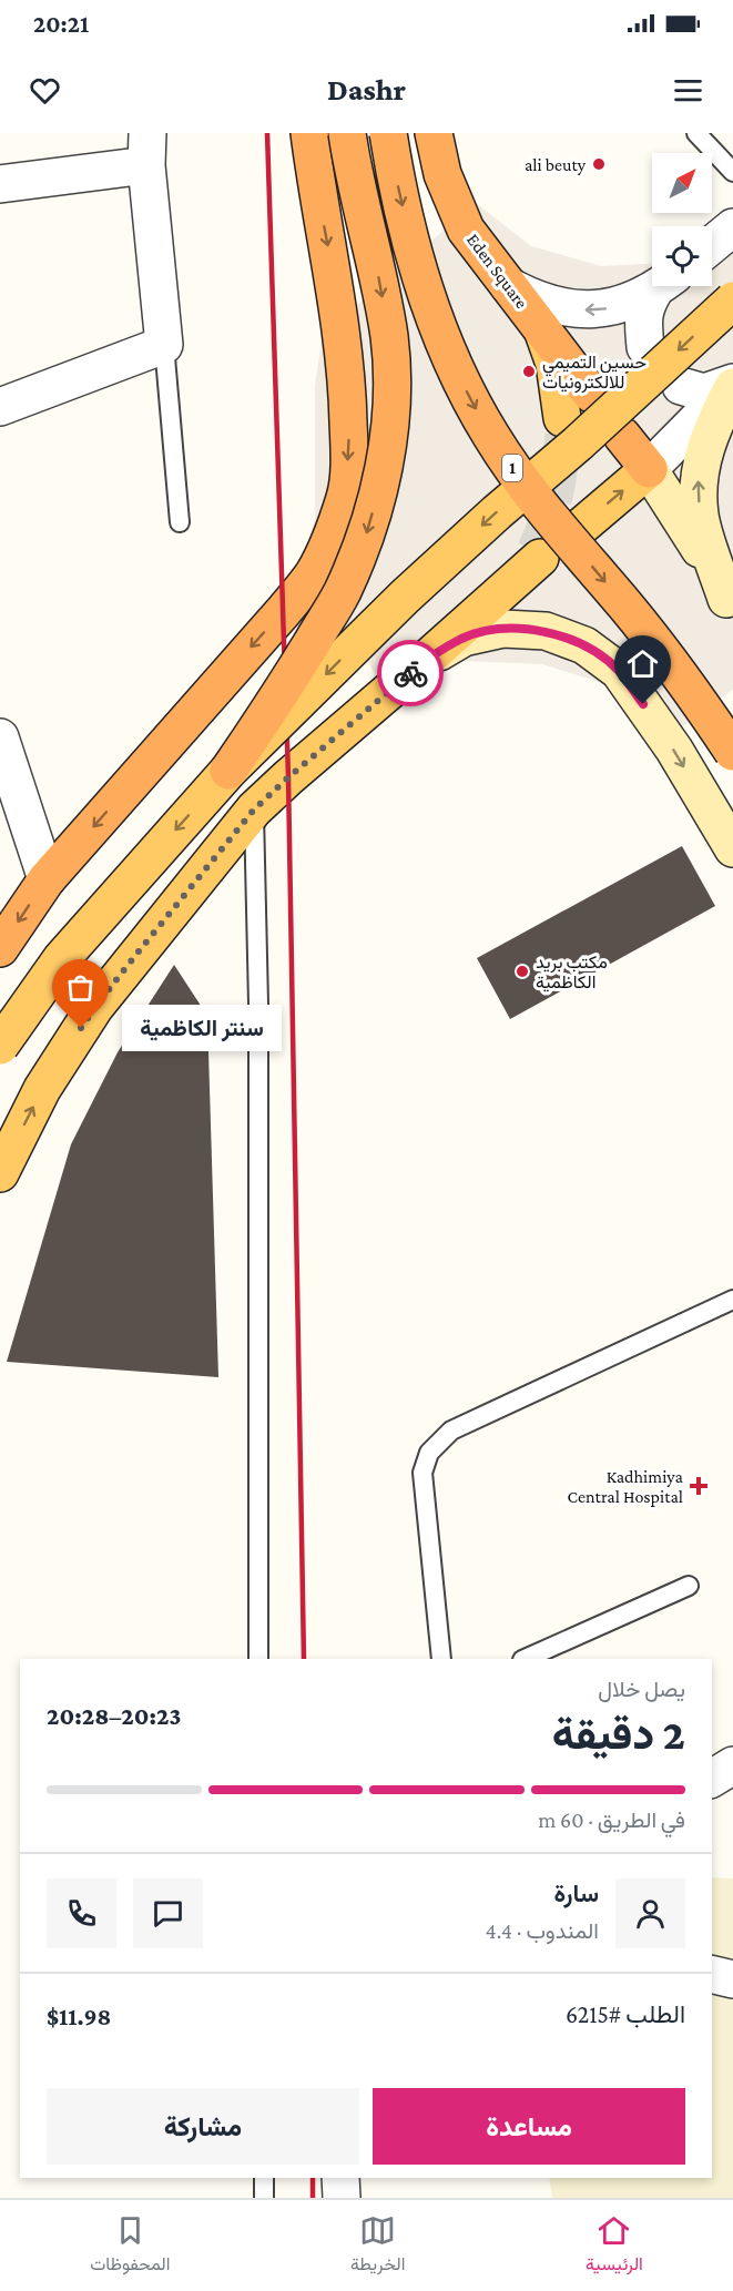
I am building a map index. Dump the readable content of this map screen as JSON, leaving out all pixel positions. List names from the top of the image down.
{
  "streets": {
    "highway": ["Eden Square", "1"]
  },
  "places": {
    "other": [
      "ali beuty",
      "حسين التميمي للالكترونيات",
      "مكتب بريد الكاظمية",
      "سنتر الكاظمية"
    ],
    "health": ["Kadhimiya Central Hospital"]
  },
  "north": "top right",
  "page": {
    "status": "20:21",
    "header": "Dashr",
    "bubble": "سنتر الكاظمية",
    "heading": ["2 دقيقة", "يصل خلال", "20:23–20:28"],
    "panel": [
      "سارة",
      "المندوب · 4.4",
      "الطلب #6215",
      "$11.98"
    ],
    "bar": "في الطريق · 60 m",
    "buttons": ["مساعدة", "مشاركة"],
    "tabs": ["الرئيسية", "الخريطة", "المحفوظات"]
  }
}
